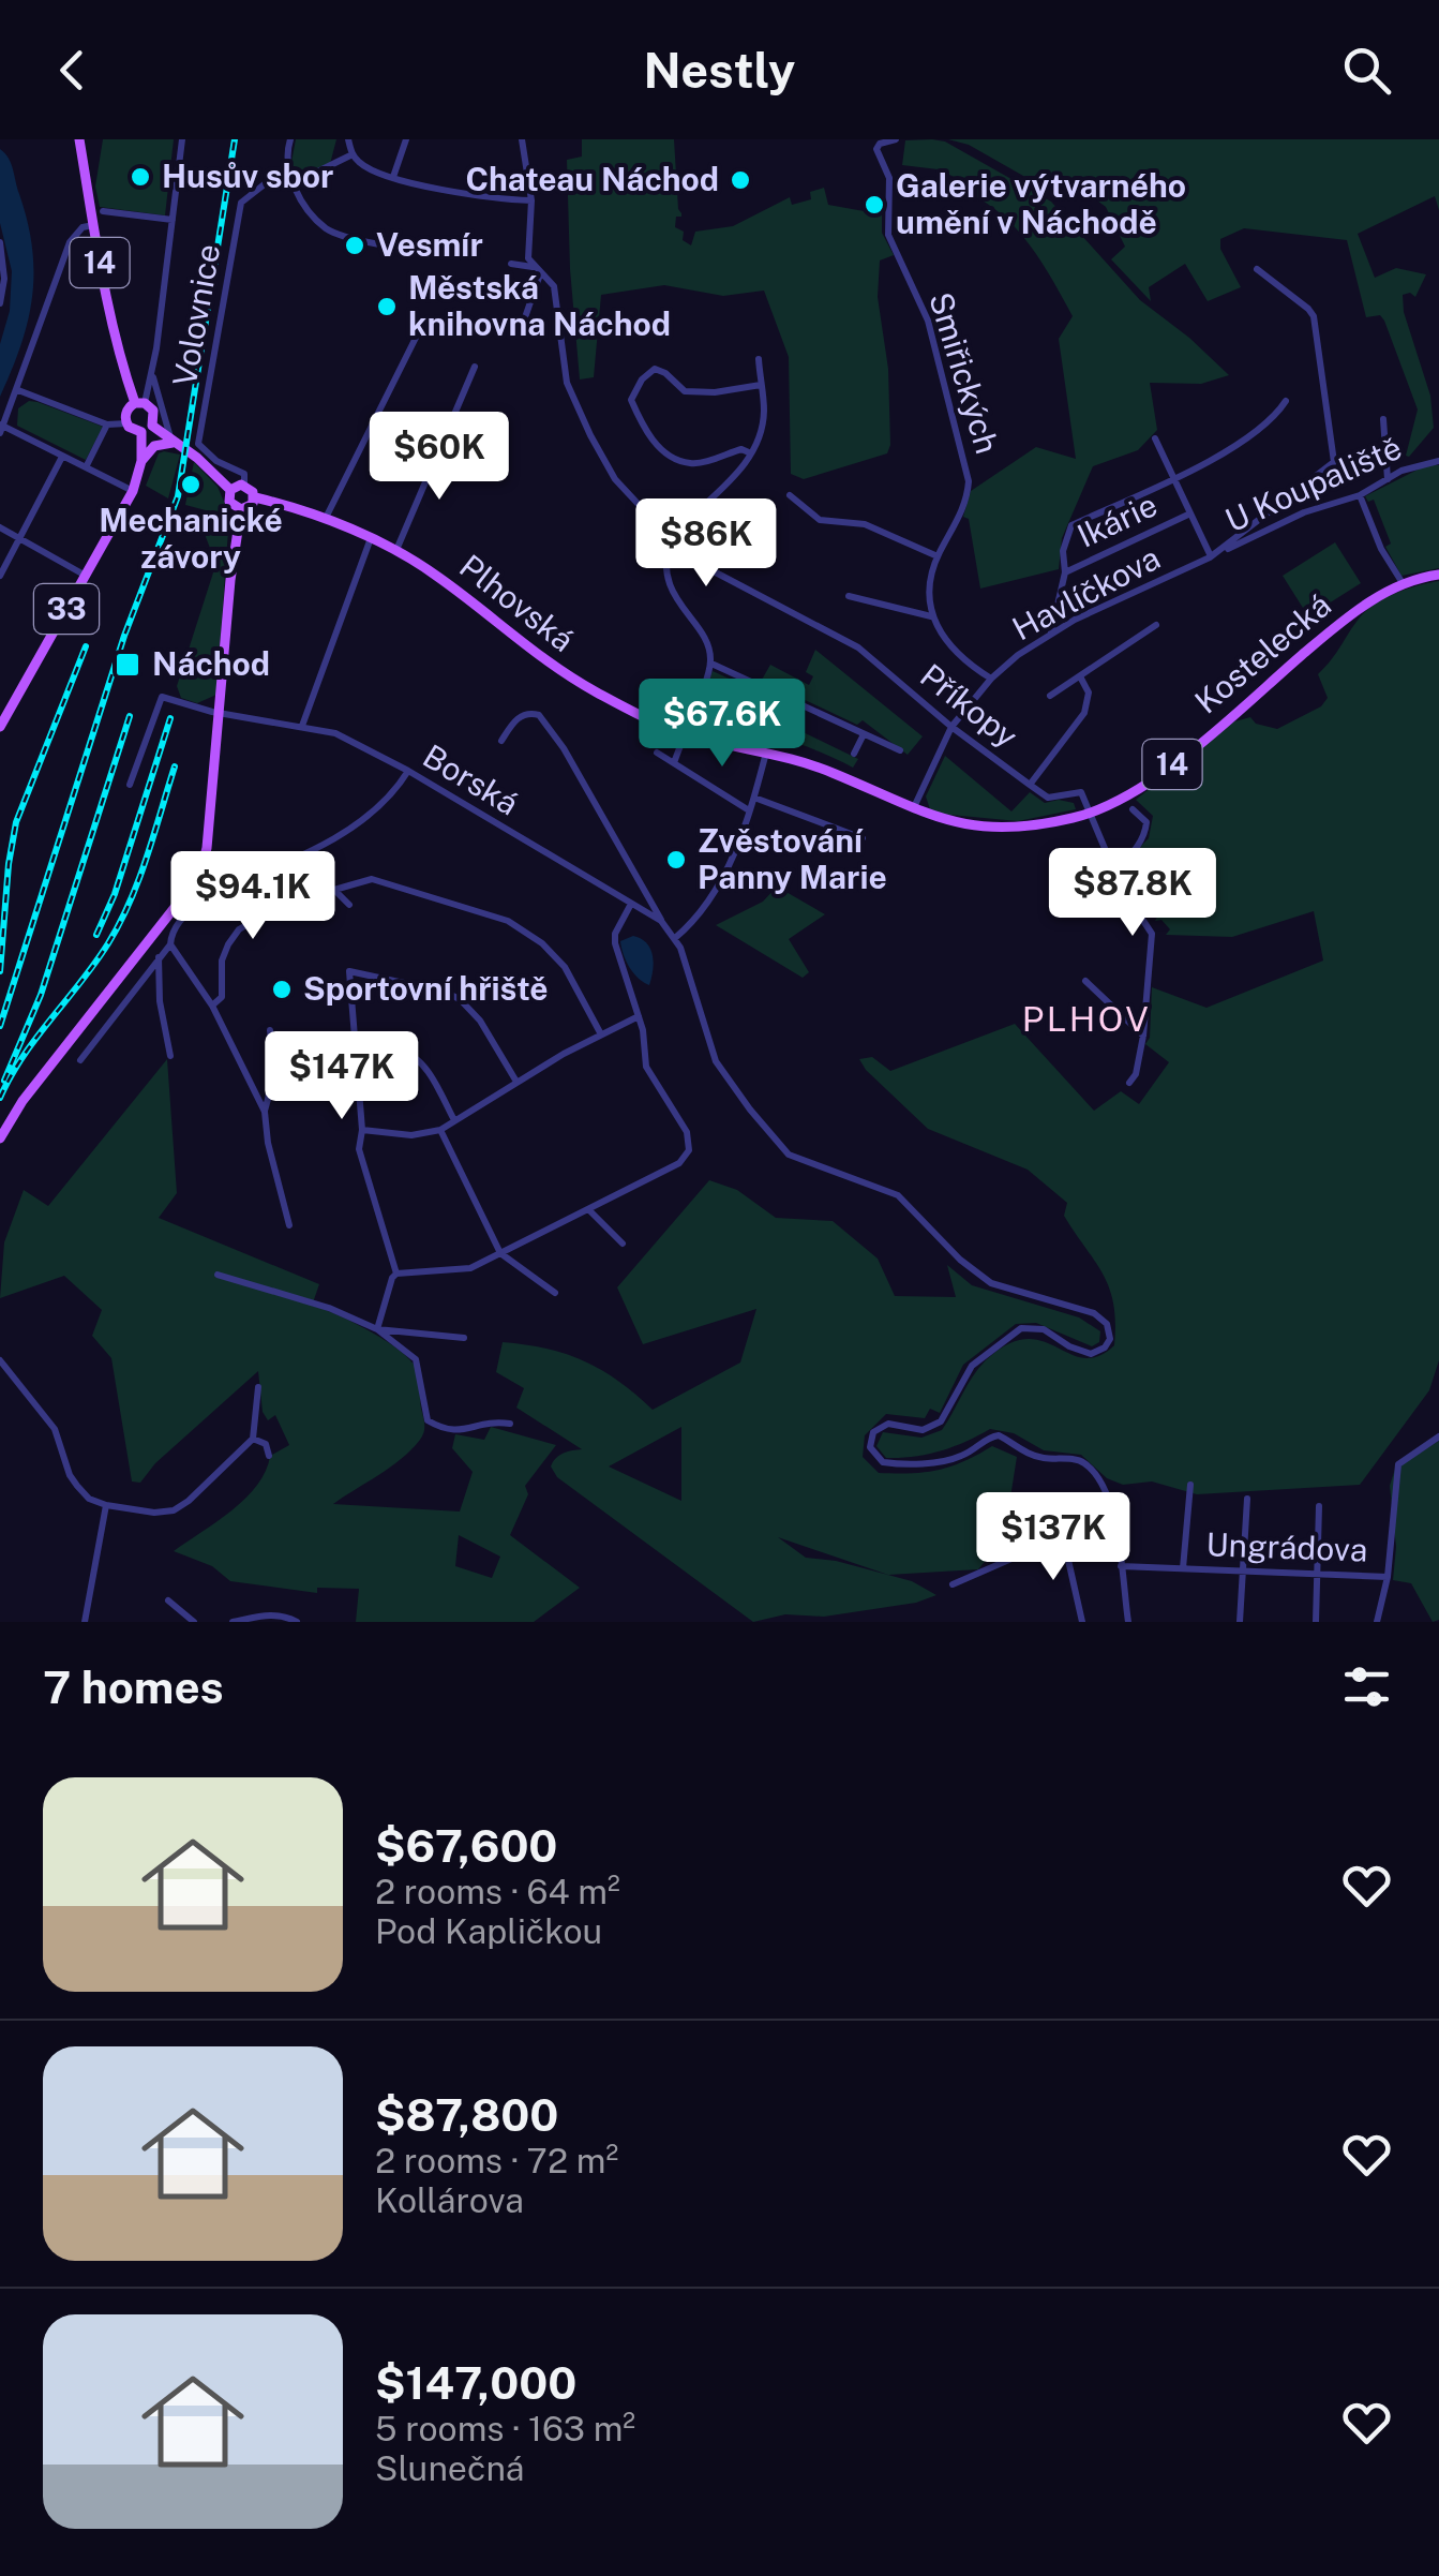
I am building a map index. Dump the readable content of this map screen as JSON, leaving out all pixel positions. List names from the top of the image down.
{
  "streets": {
    "main road": [
      "14",
      "Plhovská",
      "33",
      "Kostelecká"
    ],
    "street": [
      "Volovnice",
      "Smiřických",
      "U Koupaliště",
      "Ikárie",
      "Havlíčkova",
      "Příkopy",
      "Borská",
      "Ungrádova"
    ]
  },
  "crossings": [
    ["14", "Plhovská"],
    ["14", "33"],
    ["14", "Kostelecká"],
    ["Volovnice", "Plhovská"],
    ["U Koupaliště", "Havlíčkova"],
    ["Havlíčkova", "Kostelecká"],
    ["Havlíčkova", "Příkopy"]
  ],
  "districts": ["PLHOV"],
  "places": {
    "other": [
      "Husův sbor",
      "Chateau Náchod",
      "Galerie výtvarného umění v Náchodě",
      "Vesmír",
      "Městská knihovna Náchod",
      "Mechanické závory",
      "Zvěstování Panny Marie",
      "Sportovní hřiště"
    ],
    "transit": ["Náchod"]
  },
  "page": {
    "header": "Nestly",
    "price": [
      "$60K",
      "$86K",
      "$67.6K",
      "$87.8K",
      "$94.1K",
      "$147K",
      "$137K"
    ],
    "heading": "7 homes",
    "list": [
      {
        "name": "$67,600",
        "note": "2 rooms · 64 m² · Pod Kapličkou"
      },
      {
        "name": "$87,800",
        "note": "2 rooms · 72 m² · Kollárova"
      },
      {
        "name": "$147,000",
        "note": "5 rooms · 163 m² · Slunečná"
      }
    ]
  }
}
